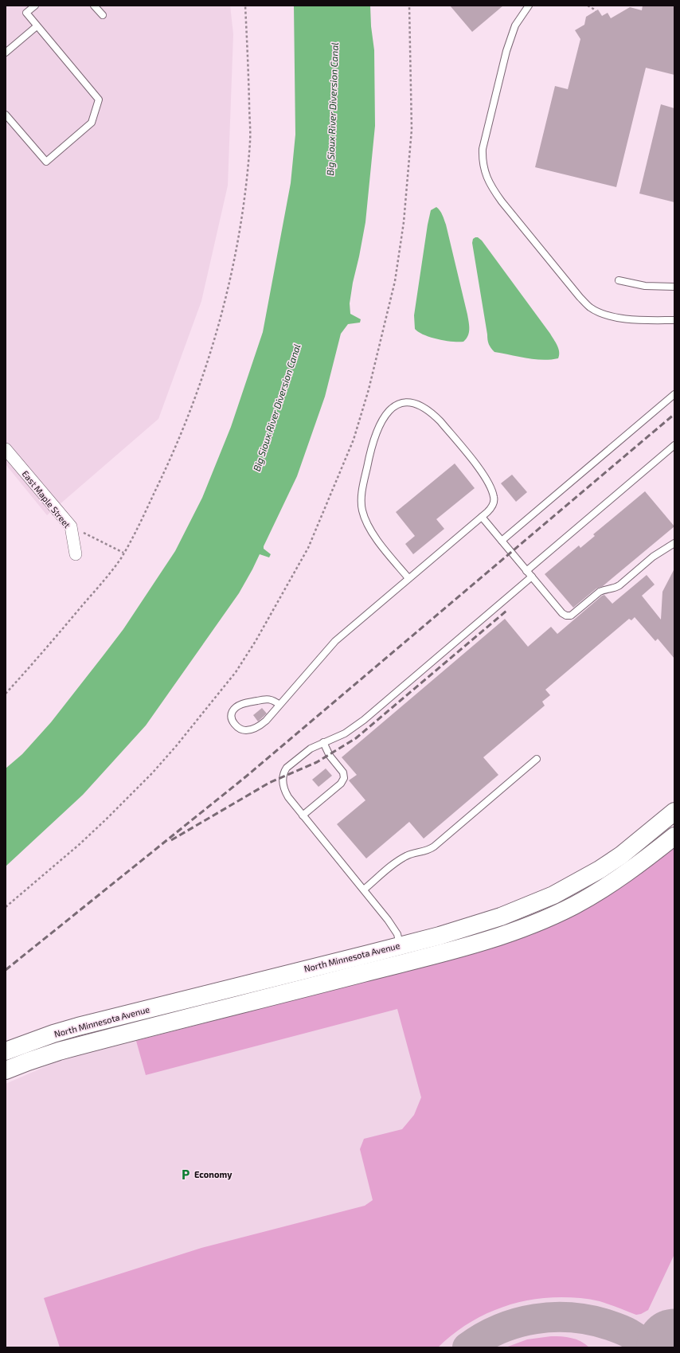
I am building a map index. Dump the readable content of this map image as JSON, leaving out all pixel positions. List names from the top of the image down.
{
  "streets": {
    "main road": ["North Minnesota Avenue"],
    "street": ["East Maple Street"]
  },
  "water": ["Big Sioux River Diversion Canal"],
  "places": {
    "parking": ["Economy"]
  }
}
